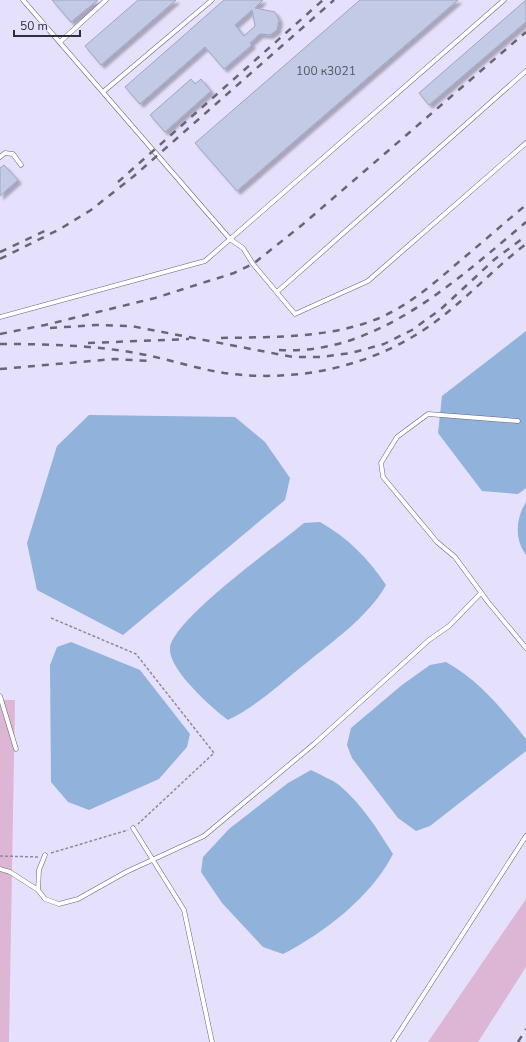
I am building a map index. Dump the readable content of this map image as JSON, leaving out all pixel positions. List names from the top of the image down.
{
  "house_numbers": ["100 к3021"],
  "scale_bar": "50 m"
}
